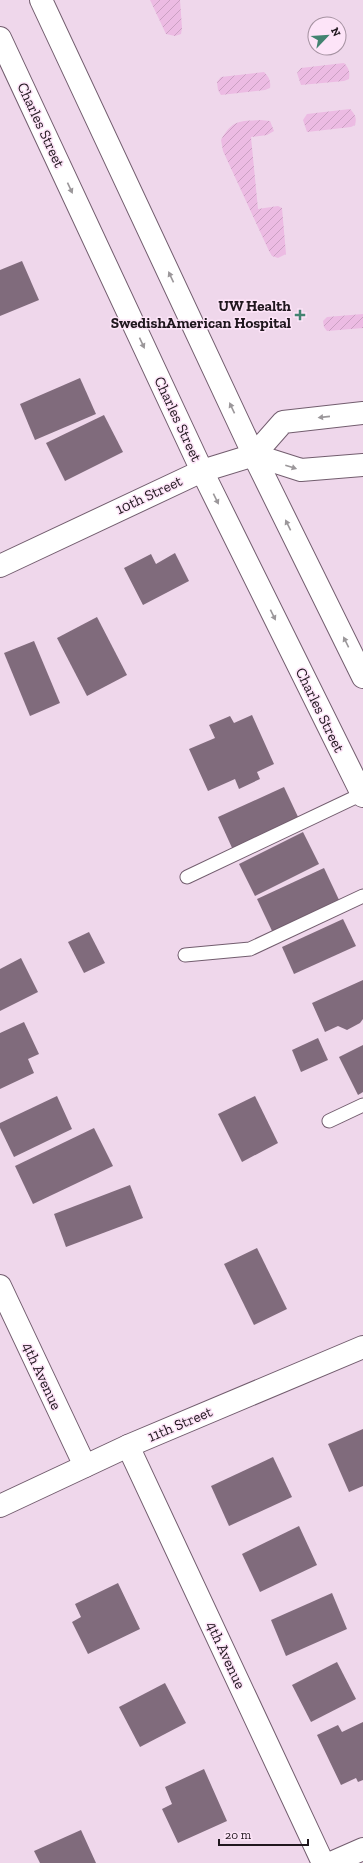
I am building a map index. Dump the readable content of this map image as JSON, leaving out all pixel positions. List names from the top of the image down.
{
  "streets": {
    "main road": [
      "Charles Street",
      "10th Street",
      "4th Avenue",
      "11th Street"
    ]
  },
  "crossings": [
    ["Charles Street", "10th Street"],
    ["4th Avenue", "11th Street"]
  ],
  "places": {
    "health": ["UW Health SwedishAmerican Hospital"]
  },
  "scale_bar": "20 m",
  "north": "top right"
}
